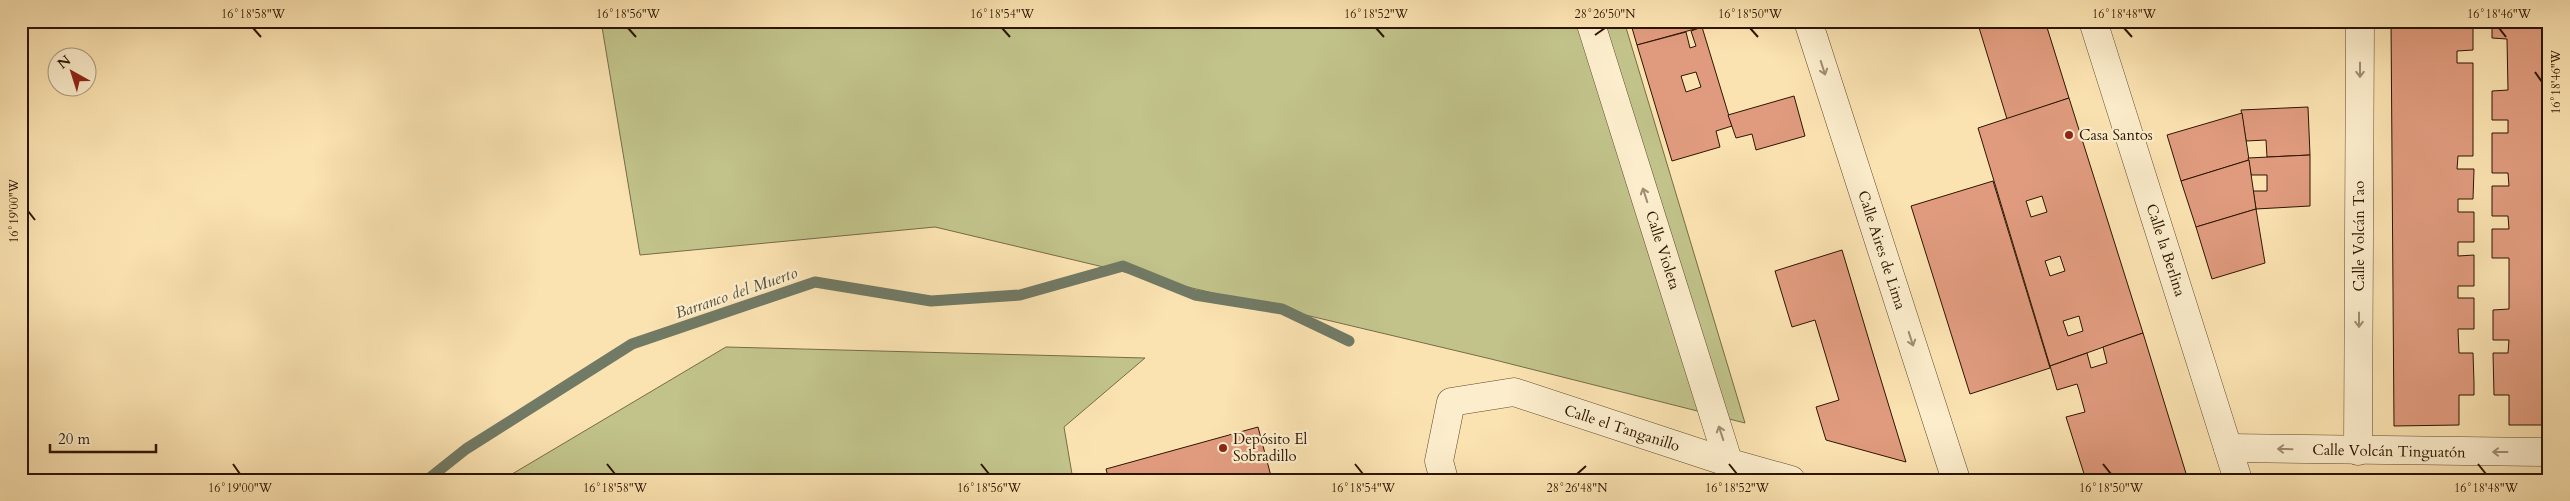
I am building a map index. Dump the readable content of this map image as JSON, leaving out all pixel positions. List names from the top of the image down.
{
  "streets": {
    "street": [
      "Calle Volcán Tao",
      "Calle Violeta",
      "Calle Aires de Lima",
      "Calle la Berlina",
      "Calle el Tanganillo",
      "Calle Volcán Tinguatón"
    ]
  },
  "crossings": [
    ["Calle Volcán Tao", "Calle Volcán Tinguatón"],
    ["Calle Violeta", "Calle el Tanganillo"],
    ["Calle la Berlina", "Calle Volcán Tinguatón"]
  ],
  "one_way": [
    "Calle Volcán Tao",
    "Calle Violeta",
    "Calle Aires de Lima",
    "Calle Volcán Tinguatón"
  ],
  "water": ["Barranco del Muerto"],
  "places": ["Casa Santos", "Depósito El Sobradillo"],
  "scale_bar": "20 m",
  "north": "top left",
  "coordinates": [
    "16°18'58\"W",
    "16°18'56\"W",
    "16°18'54\"W",
    "16°18'52\"W",
    "28°26'50\"N",
    "16°18'50\"W",
    "16°18'48\"W",
    "16°18'46\"W",
    "16°19'00\"W",
    "28°26'48\"N"
  ]
}
